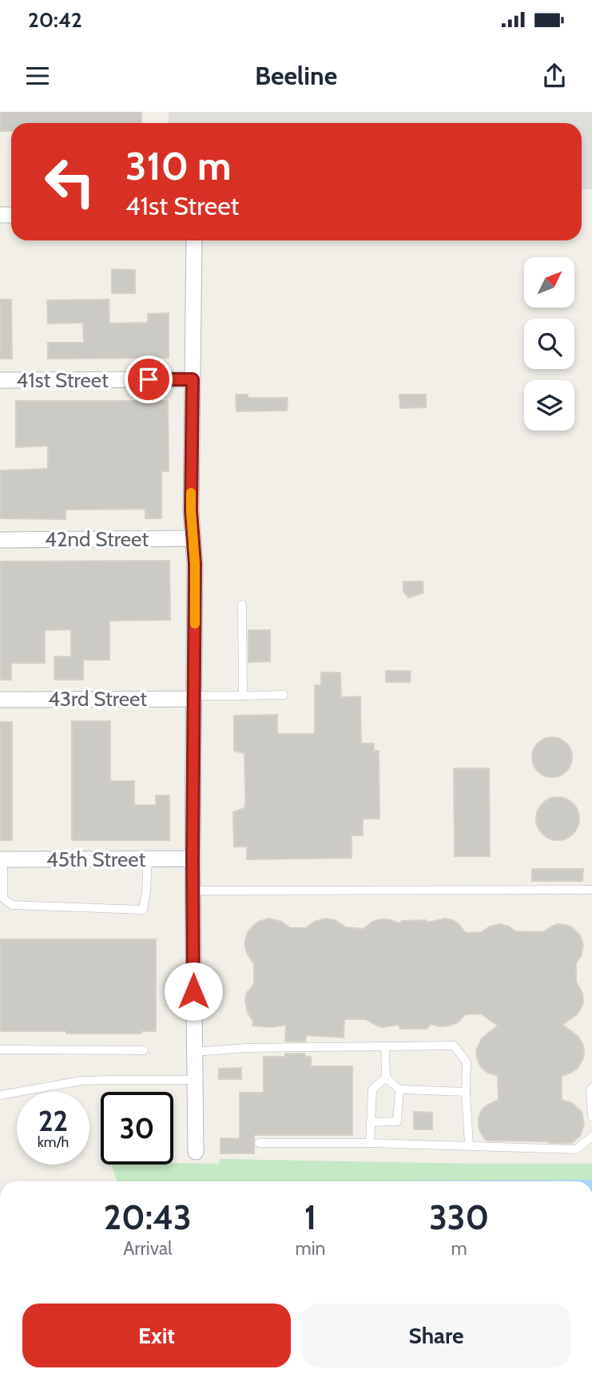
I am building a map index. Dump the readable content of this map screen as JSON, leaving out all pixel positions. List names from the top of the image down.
{
  "streets": {
    "street": [
      "41st Street",
      "42nd Street",
      "43rd Street",
      "45th Street"
    ]
  },
  "north": "top right",
  "page": {
    "status": "20:42",
    "header": "Beeline",
    "turn": ["310 m", "41st Street"],
    "speed": "22 km/h",
    "limit": "30",
    "eta": [
      "20:43",
      "Arrival",
      "1",
      "min",
      "330",
      "m"
    ],
    "buttons": ["Exit", "Share"]
  }
}
